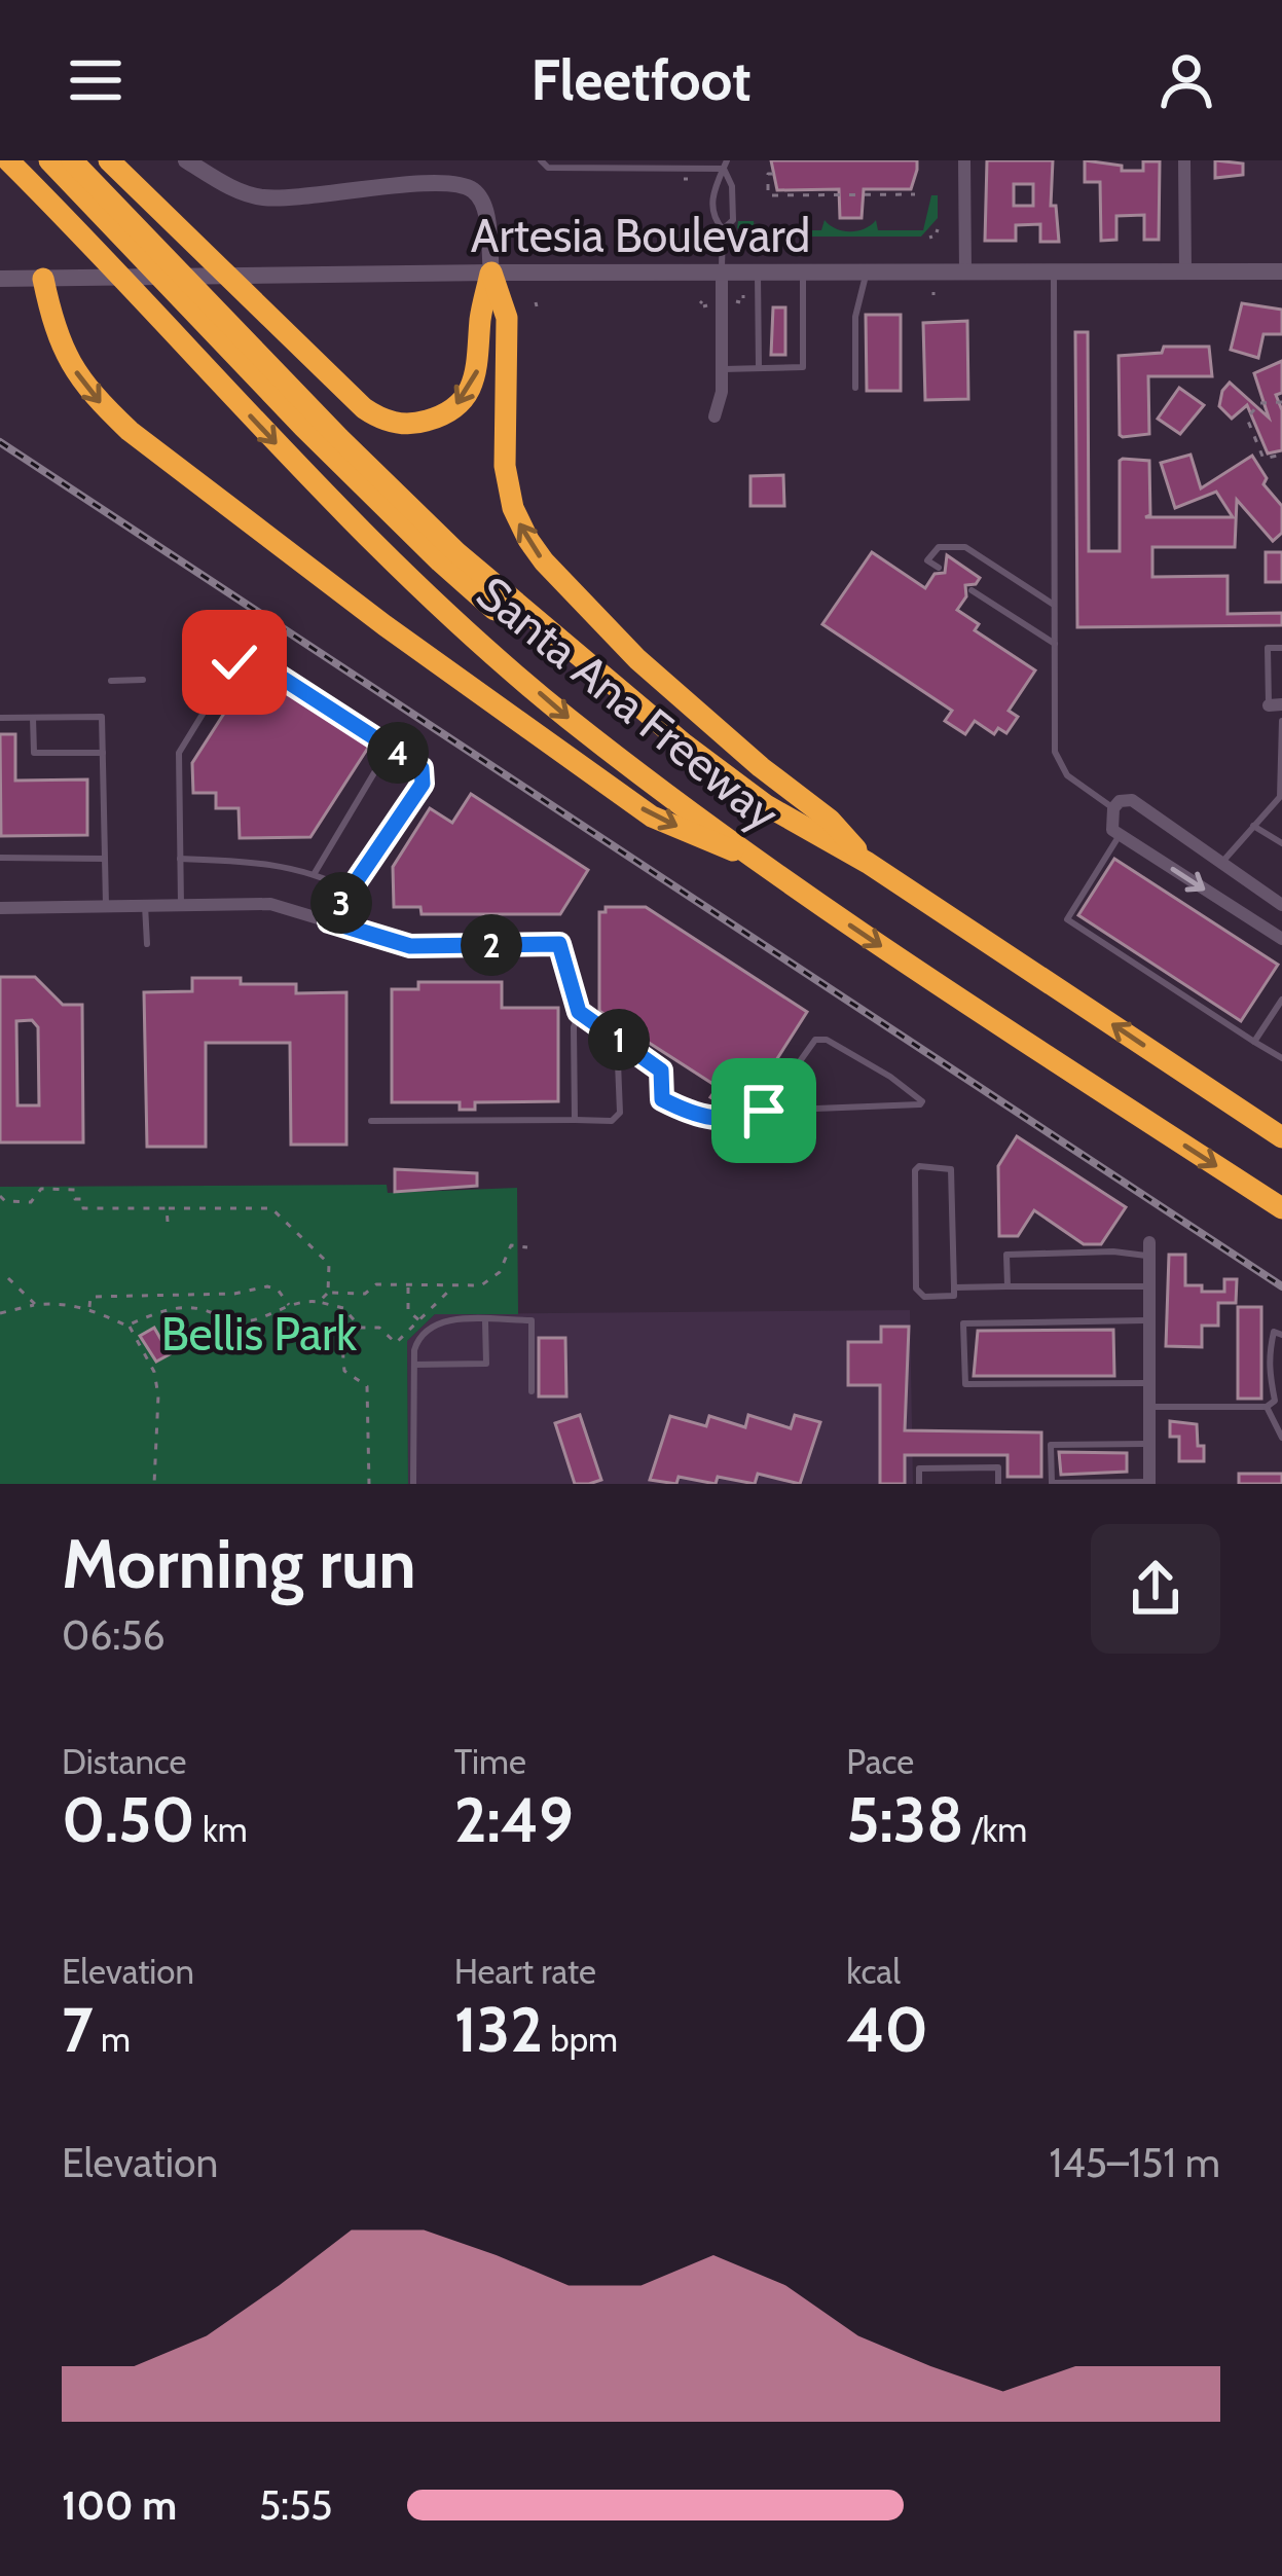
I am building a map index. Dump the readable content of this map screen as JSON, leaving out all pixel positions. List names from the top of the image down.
{
  "streets": {
    "highway": ["Santa Ana Freeway"],
    "main road": ["Artesia Boulevard"]
  },
  "parks": ["Bellis Park"],
  "page": {
    "header": "Fleetfoot",
    "pins": [
      "4",
      "3",
      "2",
      "1"
    ],
    "heading": ["Morning run", "06:56"],
    "stats": [
      ["Distance", "0.50 km"],
      ["Time", "2:49"],
      ["Pace", "5:38 /km"],
      ["Elevation", "7 m"],
      ["Heart rate", "132 bpm"],
      ["kcal", "40"]
    ],
    "chart": ["Elevation", "145–151 m"],
    "list": [
      {
        "name": "100 m",
        "note": "5:55"
      }
    ]
  }
}
